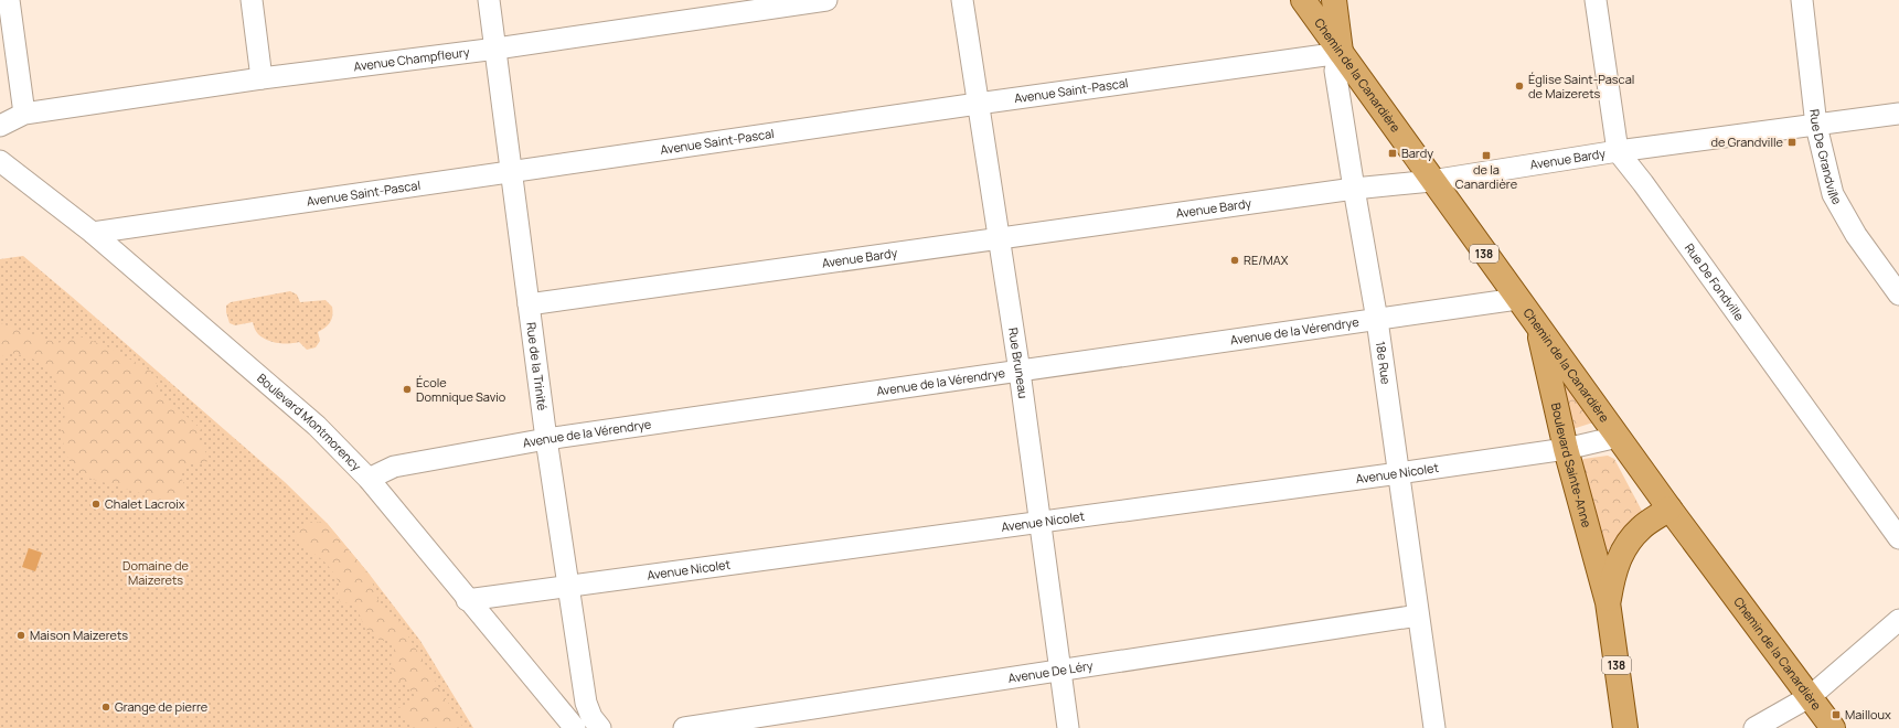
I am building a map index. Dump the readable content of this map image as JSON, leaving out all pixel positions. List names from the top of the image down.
{
  "streets": {
    "main road": [
      "Chemin de la Canardière",
      "138",
      "18e Rue",
      "Boulevard Sainte-Anne"
    ],
    "street": [
      "Avenue Champfleury",
      "Avenue Saint-Pascal",
      "Rue De Grandville",
      "Avenue Bardy",
      "Rue De Fondville",
      "Avenue de la Vérendrye",
      "Rue Bruneau",
      "Rue de la Trinité",
      "Boulevard Montmorency",
      "Avenue Nicolet",
      "Avenue De Léry"
    ]
  },
  "crossings": [
    ["Avenue Champfleury", "Rue de la Trinité"],
    ["Chemin de la Canardière", "Avenue Saint-Pascal"],
    ["Chemin de la Canardière", "Avenue Bardy"],
    ["Chemin de la Canardière", "Avenue de la Vérendrye"],
    ["Chemin de la Canardière", "18e Rue"],
    ["Chemin de la Canardière", "Boulevard Sainte-Anne"],
    ["Chemin de la Canardière", "Avenue Nicolet"],
    ["Avenue Saint-Pascal", "18e Rue"],
    ["Avenue Saint-Pascal", "Rue Bruneau"],
    ["Avenue Saint-Pascal", "Rue de la Trinité"],
    ["Avenue Saint-Pascal", "Boulevard Montmorency"],
    ["Rue De Grandville", "Avenue Bardy"],
    ["Avenue Bardy", "Rue De Fondville"],
    ["Avenue Bardy", "18e Rue"],
    ["Avenue Bardy", "Rue Bruneau"],
    ["Avenue Bardy", "Rue de la Trinité"],
    ["Avenue de la Vérendrye", "18e Rue"],
    ["Avenue de la Vérendrye", "Rue Bruneau"],
    ["Avenue de la Vérendrye", "Rue de la Trinité"],
    ["Avenue de la Vérendrye", "Boulevard Montmorency"],
    ["18e Rue", "Avenue Nicolet"],
    ["18e Rue", "Avenue De Léry"],
    ["Rue Bruneau", "Avenue Nicolet"],
    ["Rue Bruneau", "Avenue De Léry"],
    ["Rue de la Trinité", "Avenue Nicolet"],
    ["Boulevard Montmorency", "Avenue Nicolet"],
    ["Boulevard Sainte-Anne", "Avenue Nicolet"]
  ],
  "parks": ["Domaine de Maizerets"],
  "places": {
    "other": [
      "Église Saint-Pascal de Maizerets",
      "RE/MAX",
      "École Domnique Savio",
      "Chalet Lacroix",
      "Maison Maizerets",
      "Grange de pierre"
    ],
    "transit": [
      "de Grandville",
      "Bardy",
      "de la Canardière",
      "Mailloux"
    ]
  }
}
